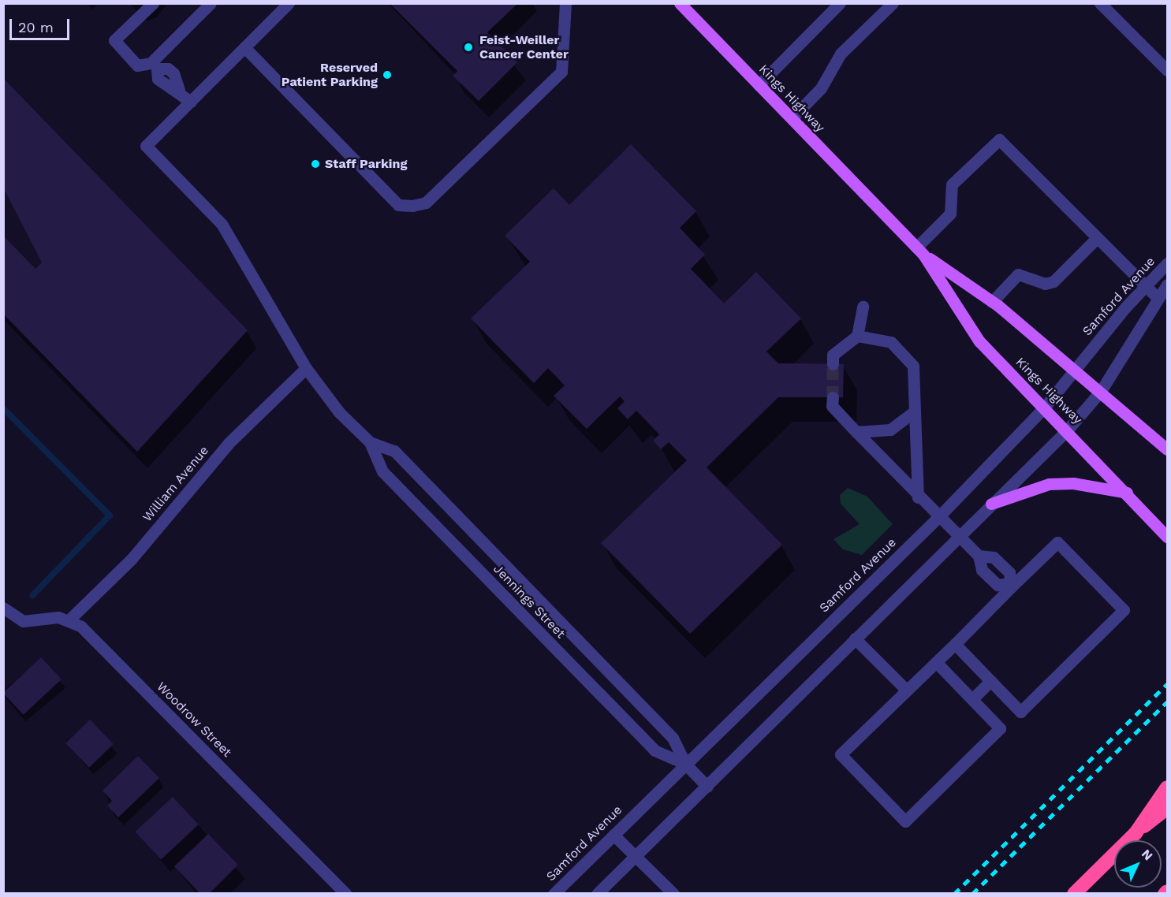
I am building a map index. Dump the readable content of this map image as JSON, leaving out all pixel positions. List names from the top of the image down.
{
  "streets": {
    "main road": ["Kings Highway"],
    "street": [
      "Samford Avenue",
      "William Avenue",
      "Jennings Street",
      "Woodrow Street"
    ]
  },
  "crossings": [
    ["Kings Highway", "Samford Avenue"],
    ["Samford Avenue", "Jennings Street"],
    ["William Avenue", "Jennings Street"],
    ["William Avenue", "Woodrow Street"]
  ],
  "places": ["Feist-Weiller Cancer Center", "Reserved Patient Parking", "Staff Parking"],
  "scale_bar": "20 m",
  "north": "top right"
}
